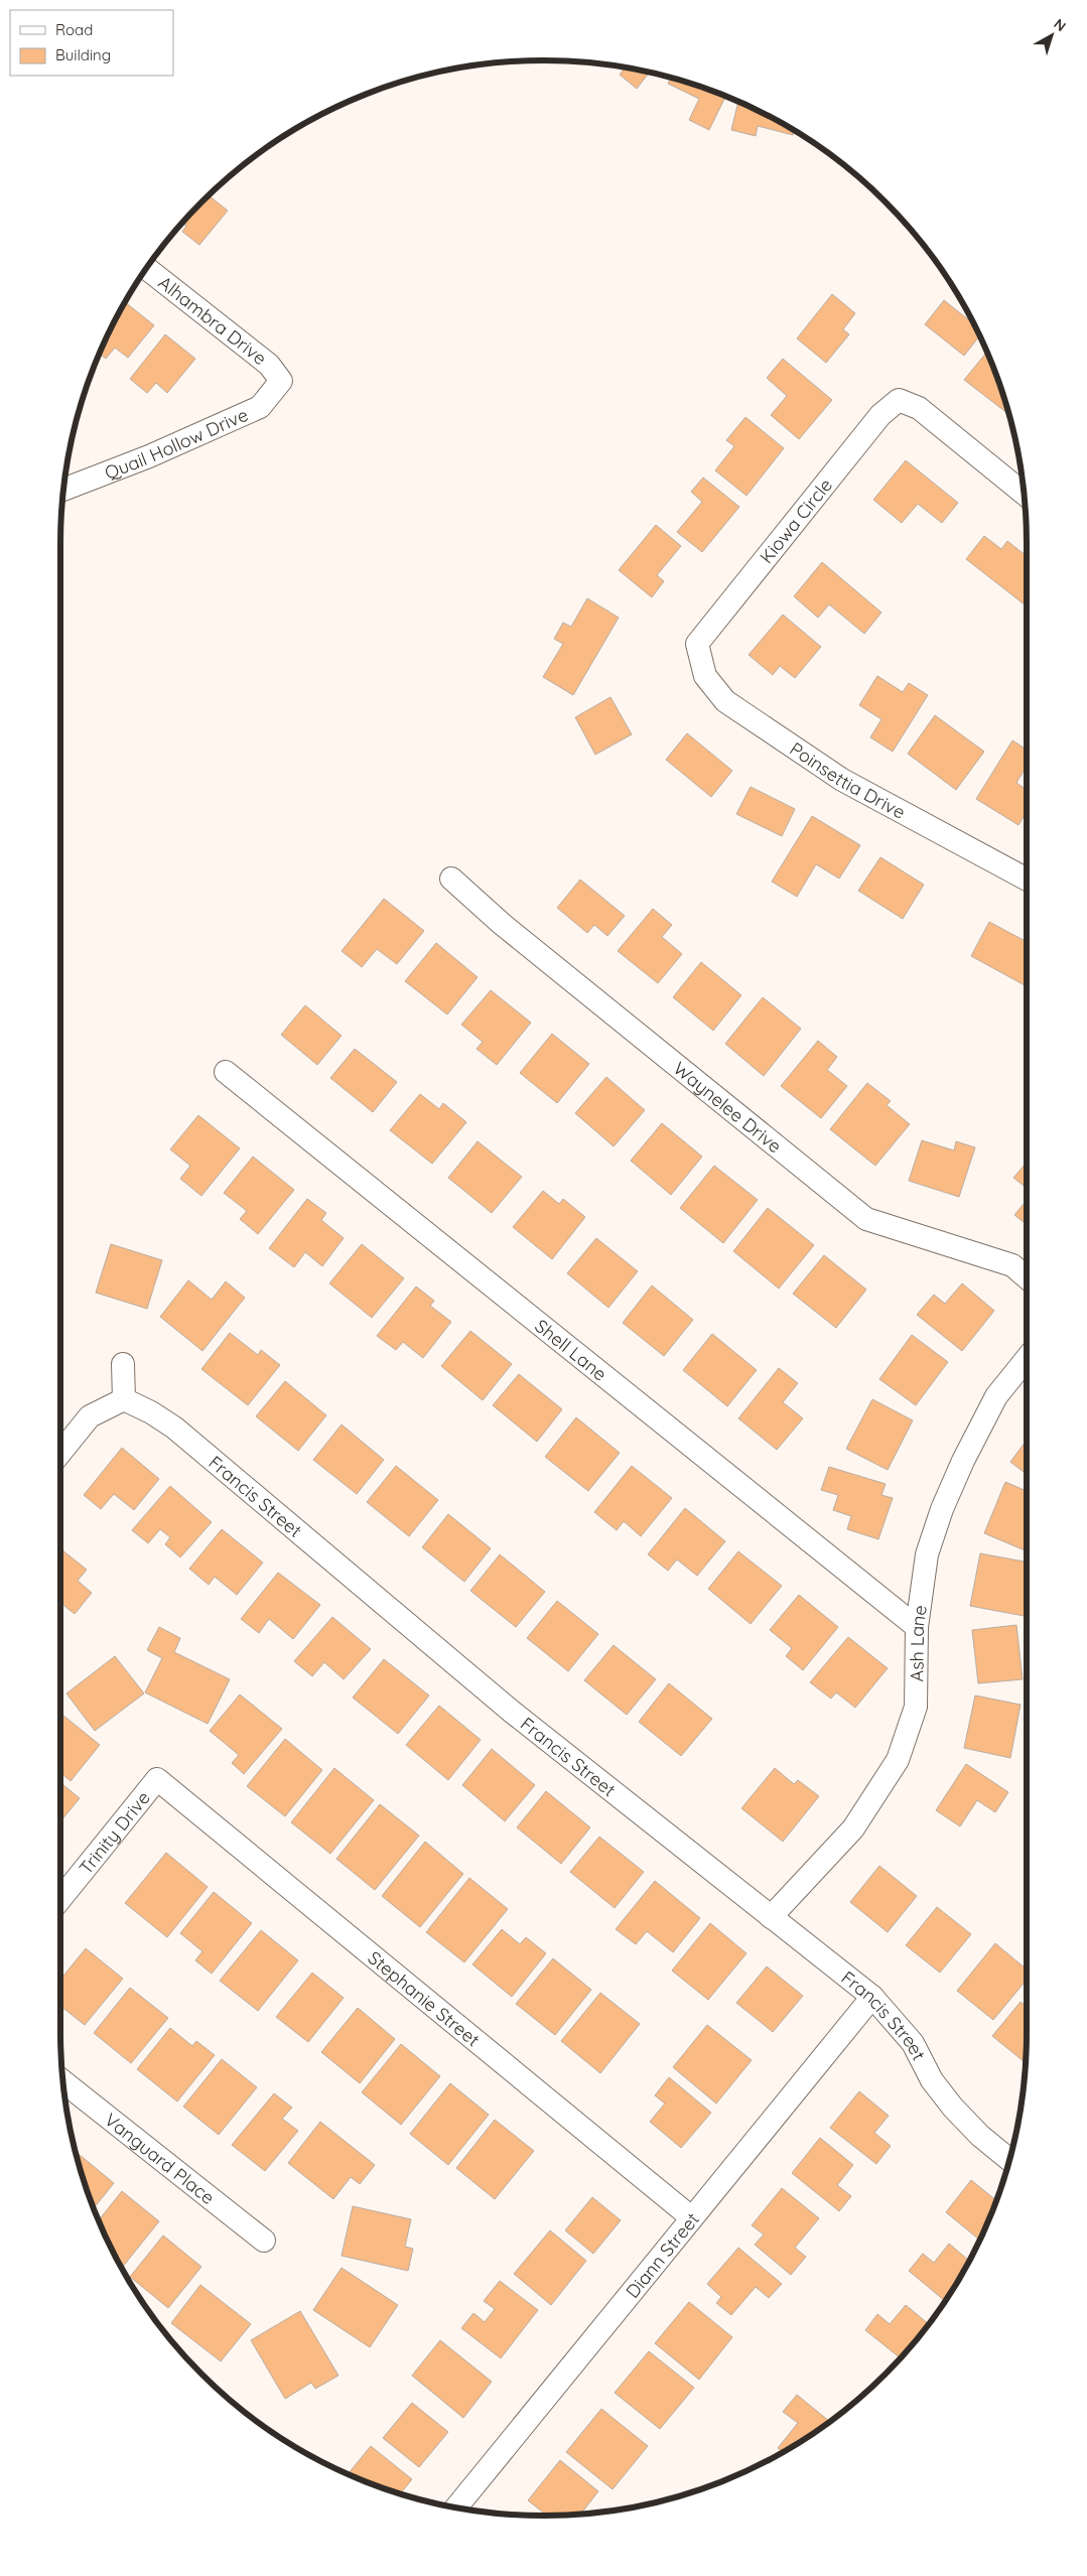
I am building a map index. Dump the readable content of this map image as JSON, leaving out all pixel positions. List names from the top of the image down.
{
  "streets": {
    "street": [
      "Alhambra Drive",
      "Quail Hollow Drive",
      "Kiowa Circle",
      "Poinsettia Drive",
      "Waynelee Drive",
      "Shell Lane",
      "Francis Street",
      "Ash Lane",
      "Trinity Drive",
      "Stephanie Street",
      "Vanguard Place",
      "Diann Street"
    ]
  },
  "crossings": [
    ["Alhambra Drive", "Quail Hollow Drive"],
    ["Kiowa Circle", "Poinsettia Drive"],
    ["Shell Lane", "Ash Lane"],
    ["Francis Street", "Ash Lane"],
    ["Francis Street", "Diann Street"],
    ["Trinity Drive", "Stephanie Street"],
    ["Stephanie Street", "Diann Street"]
  ],
  "legend": ["Road", "Building"],
  "north": "top right"
}
